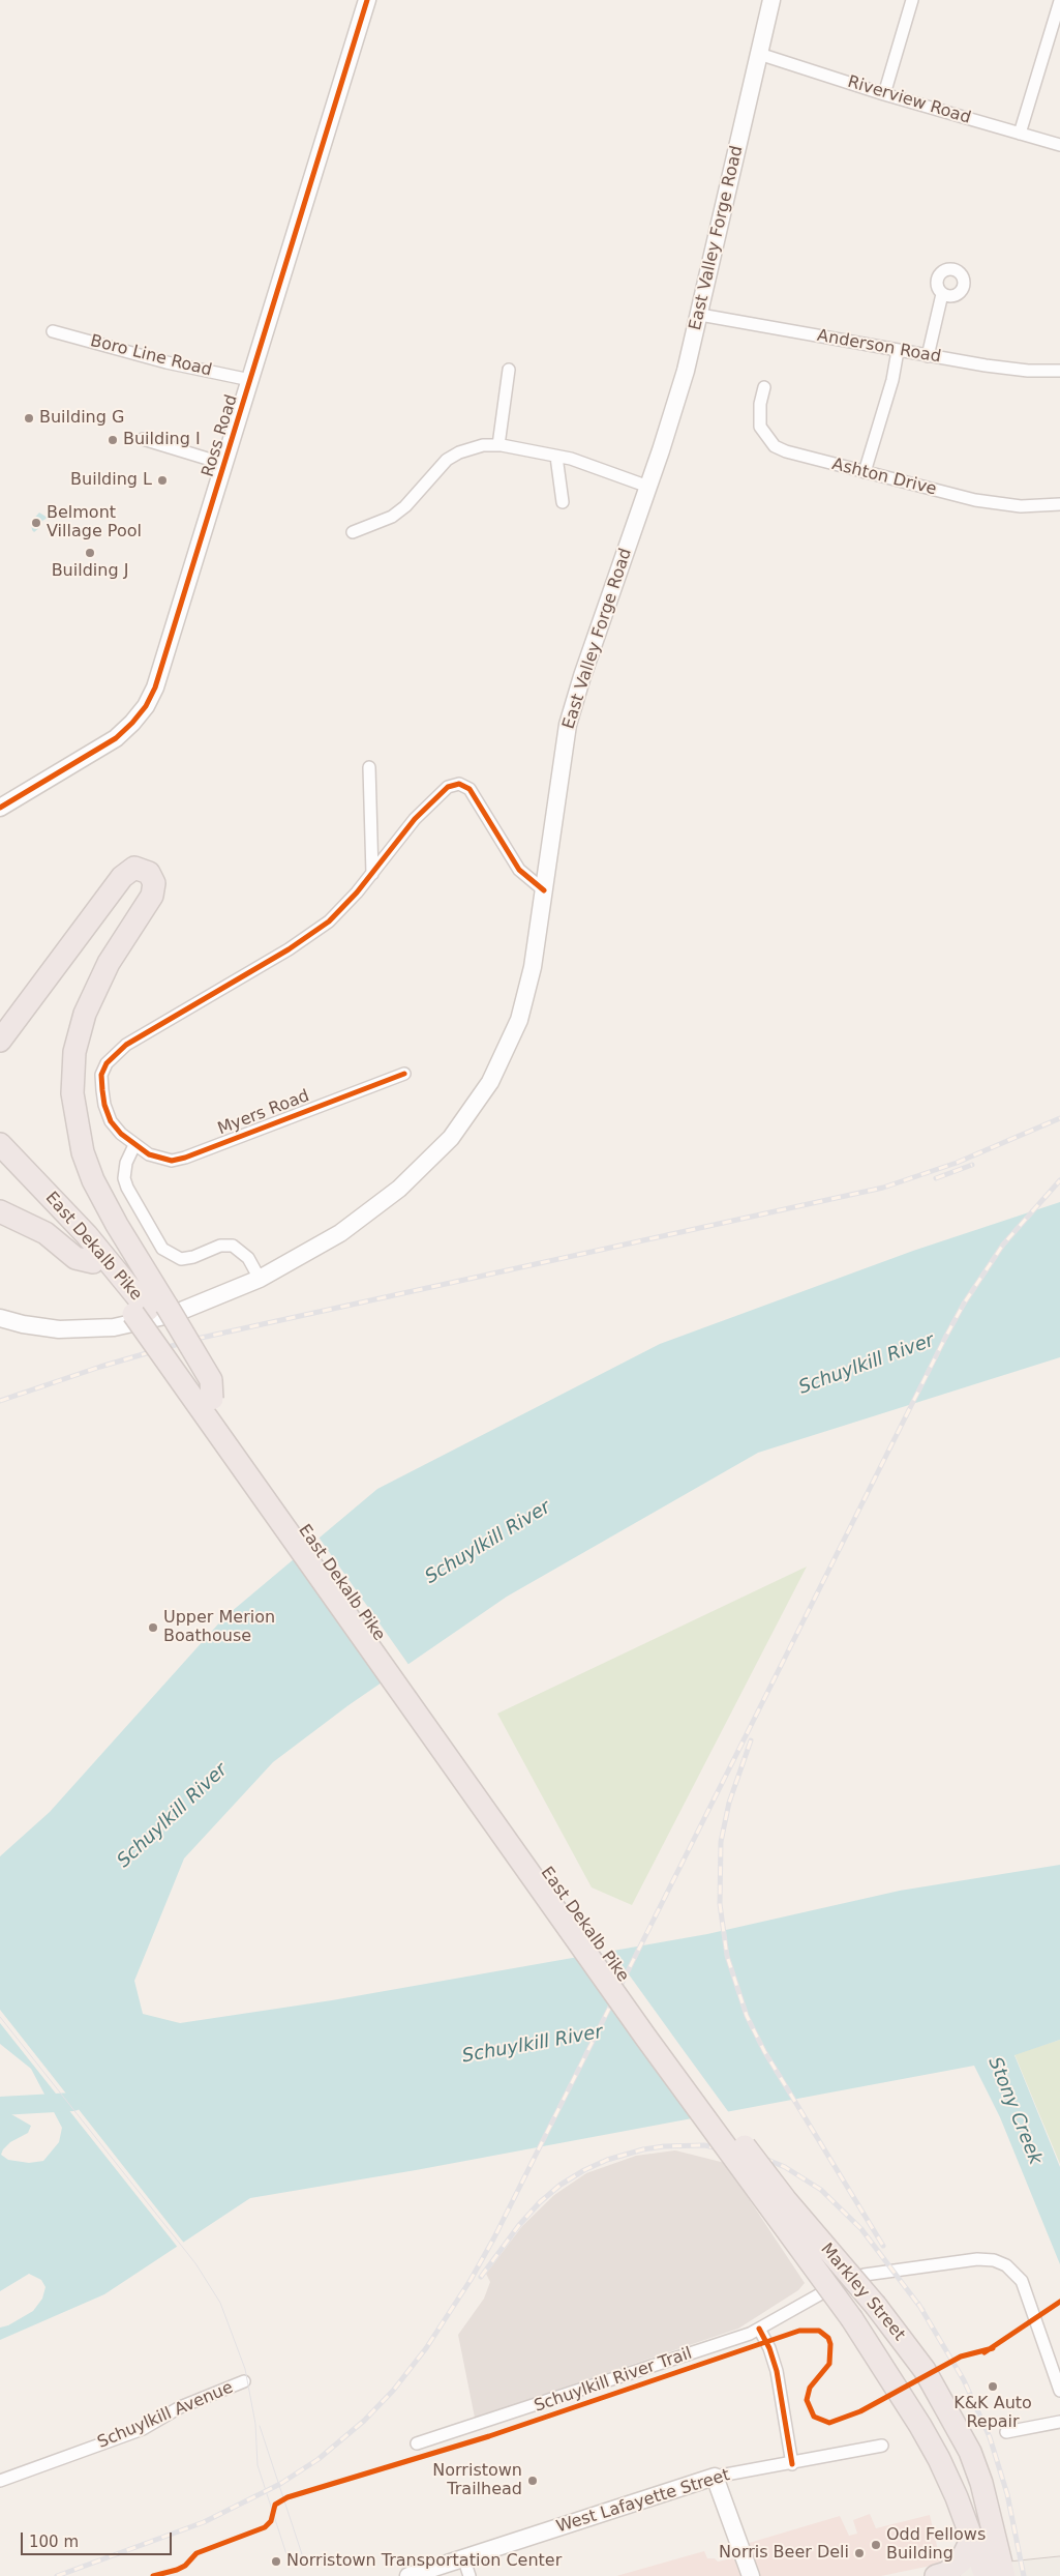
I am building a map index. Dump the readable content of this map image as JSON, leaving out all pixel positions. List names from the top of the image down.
{
  "streets": {
    "highway": ["East Dekalb Pike", "Markley Street"],
    "main road": ["East Valley Forge Road", "Ross Road", "West Lafayette Street"],
    "street": [
      "Riverview Road",
      "Anderson Road",
      "Boro Line Road",
      "Ashton Drive",
      "Myers Road",
      "Schuylkill Avenue"
    ],
    "cycle path": ["Schuylkill River Trail"]
  },
  "crossings": [
    ["Riverview Road", "East Valley Forge Road"],
    ["East Valley Forge Road", "Anderson Road"],
    ["East Valley Forge Road", "Myers Road"],
    ["Boro Line Road", "Ross Road"],
    ["East Dekalb Pike", "Markley Street"]
  ],
  "water": ["Schuylkill River", "Stony Creek"],
  "places": [
    "Building G",
    "Building I",
    "Building L",
    "Belmont Village Pool",
    "Building J",
    "Upper Merion Boathouse",
    "K&K Auto Repair",
    "Norristown Trailhead",
    "Odd Fellows Building",
    "Norris Beer Deli",
    "Norristown Transportation Center"
  ],
  "scale_bar": "100 m"
}
